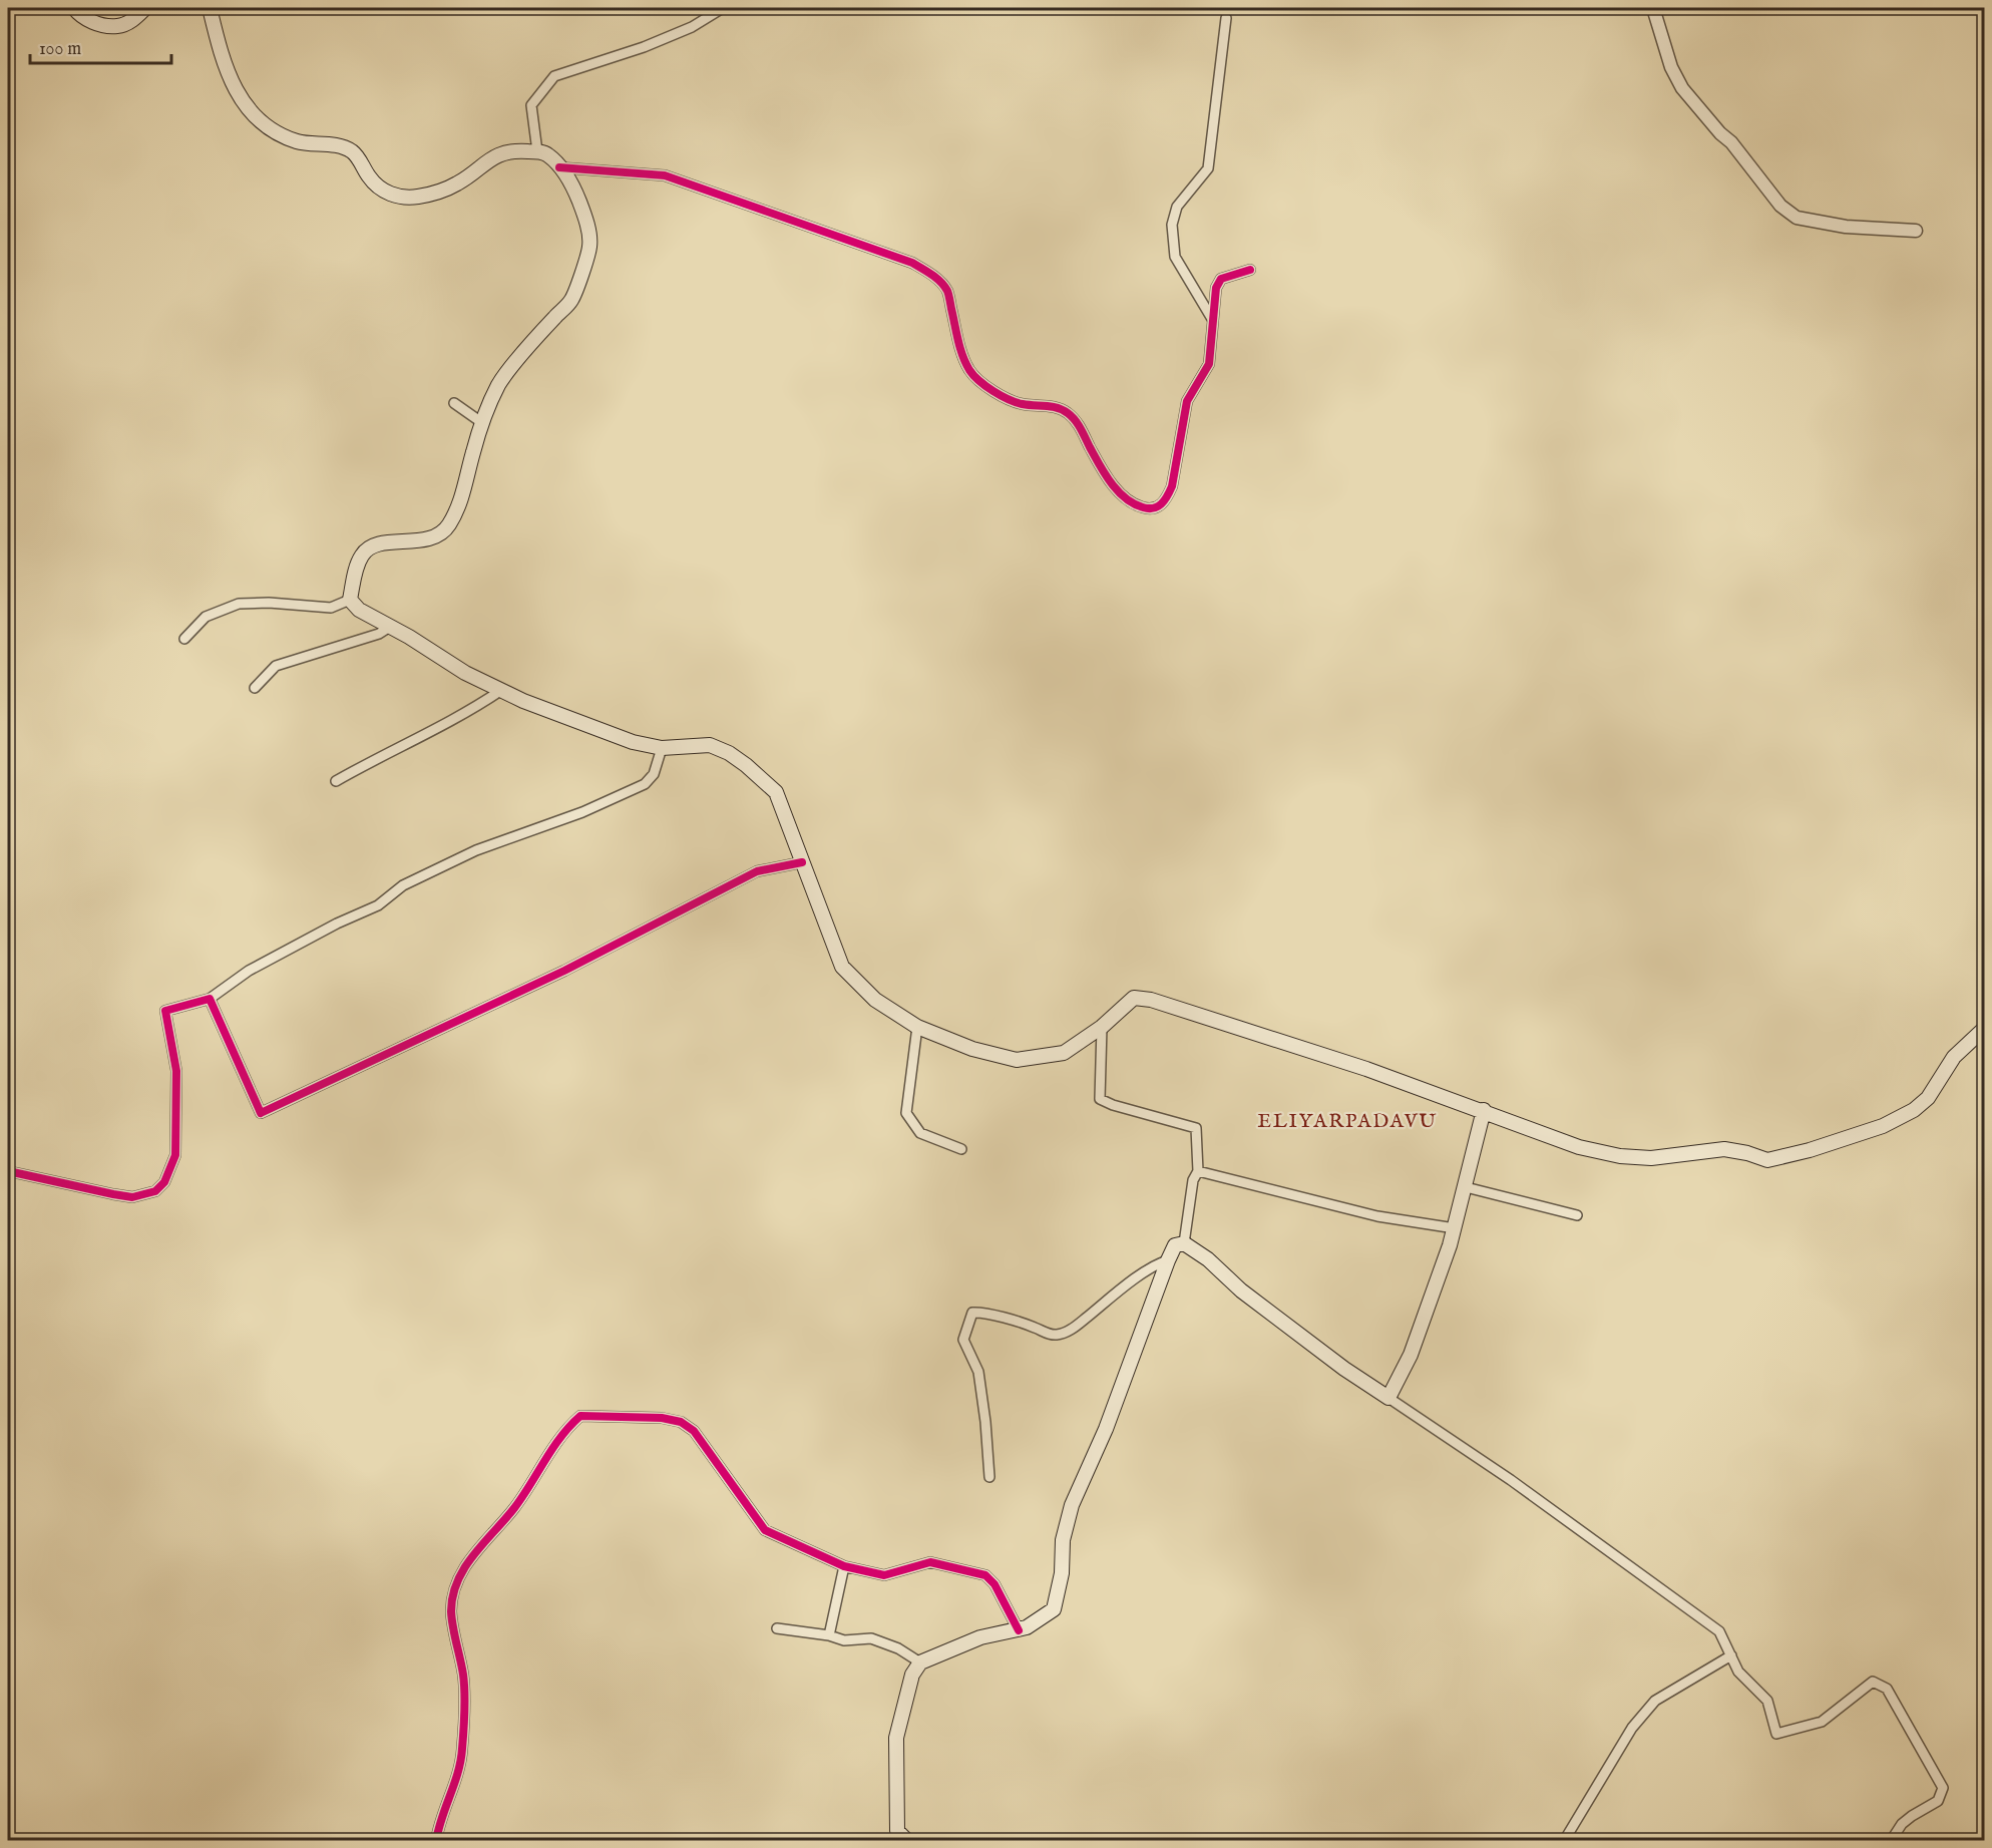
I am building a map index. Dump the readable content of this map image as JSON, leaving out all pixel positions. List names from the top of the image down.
{
  "districts": ["ELIYARPADAVU"],
  "scale_bar": "100 m"
}
